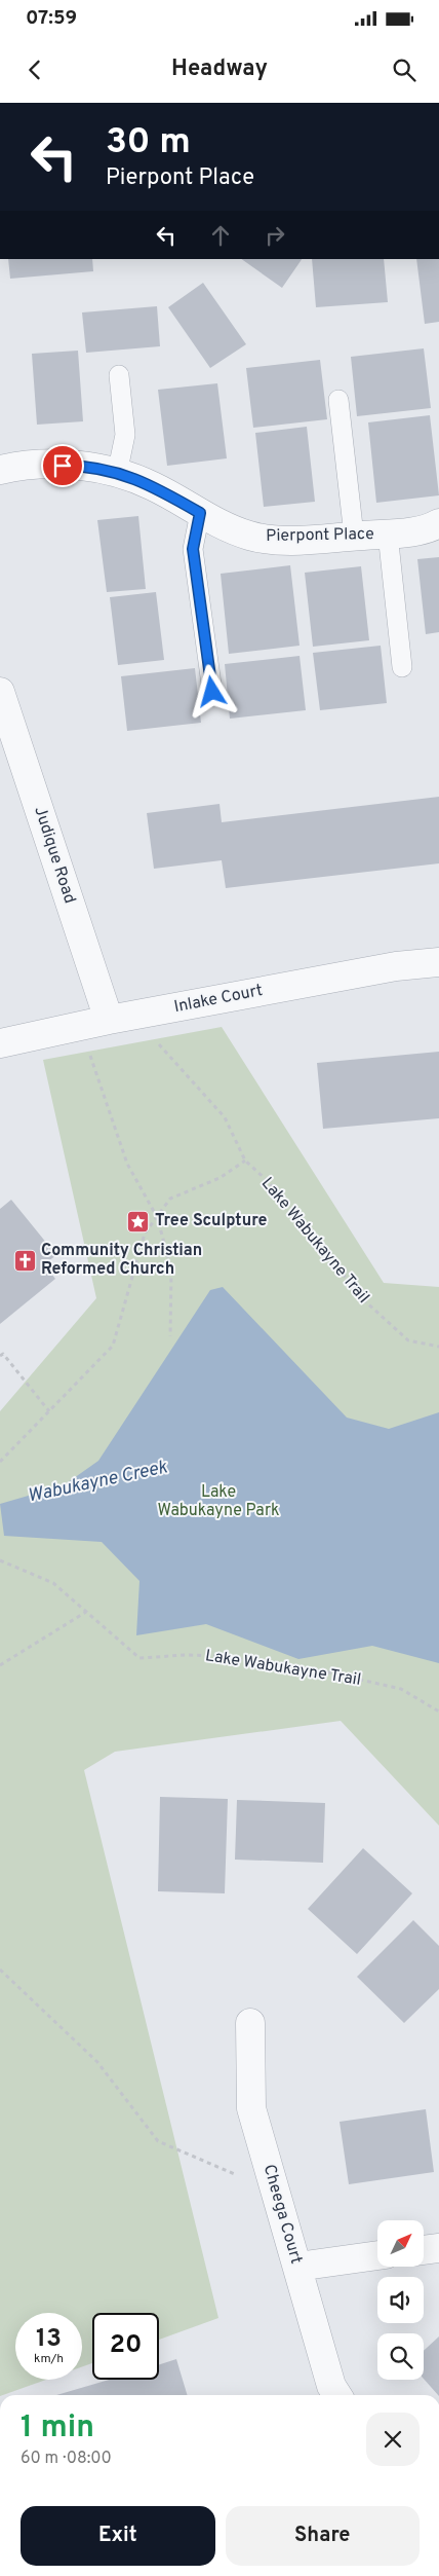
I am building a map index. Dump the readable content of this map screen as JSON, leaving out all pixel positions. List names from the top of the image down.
{
  "streets": {
    "street": [
      "Pierpont Place",
      "Judique Road",
      "Inlake Court",
      "Cheega Court"
    ],
    "path": ["Lake Wabukayne Trail"]
  },
  "crossings": [
    ["Judique Road", "Inlake Court"],
    ["Judique Road", "Lake Wabukayne Trail"],
    ["Inlake Court", "Lake Wabukayne Trail"]
  ],
  "water": ["Wabukayne Creek"],
  "parks": ["Lake Wabukayne Park"],
  "places": {
    "place": ["Tree Sculpture"],
    "church": ["Community Christian Reformed Church"]
  },
  "north": "top right",
  "page": {
    "status": "07:59",
    "header": "Headway",
    "turn": ["30 m", "Pierpont Place"],
    "speed": "13 km/h",
    "limit": "20",
    "heading": ["1 min", "60 m · 08:00"],
    "buttons": ["Exit", "Share"]
  }
}
